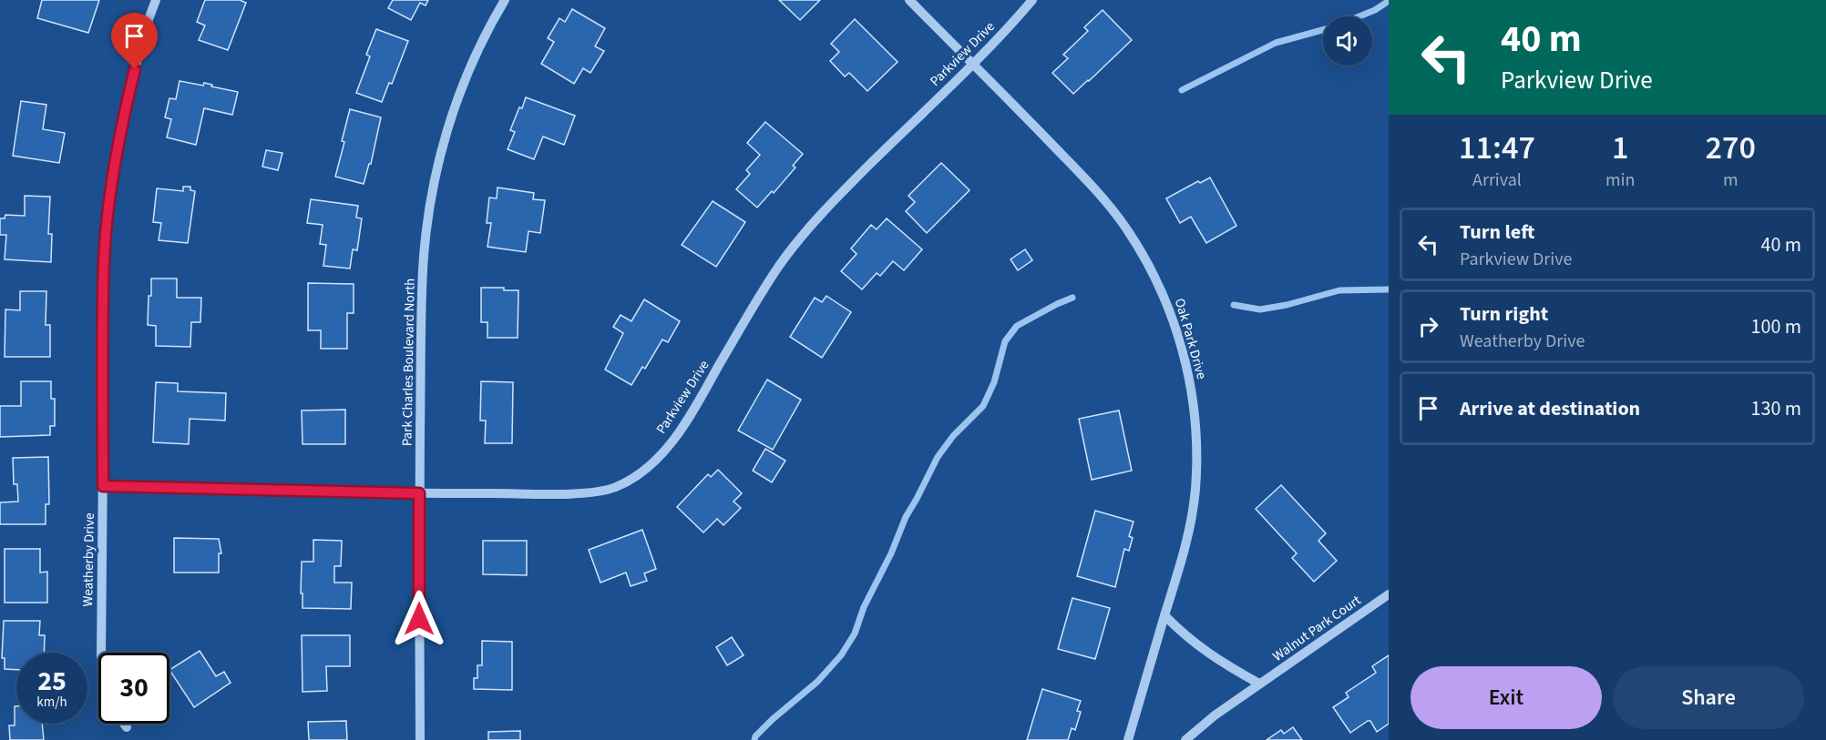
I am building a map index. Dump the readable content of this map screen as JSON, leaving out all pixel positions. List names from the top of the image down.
{
  "streets": {
    "street": [
      "Parkview Drive",
      "Oak Park Drive",
      "Park Charles Boulevard North",
      "Weatherby Drive",
      "Walnut Park Court"
    ]
  },
  "crossings": [
    ["Parkview Drive", "Oak Park Drive"],
    ["Parkview Drive", "Park Charles Boulevard North"],
    ["Parkview Drive", "Weatherby Drive"]
  ],
  "page": {
    "turn": ["40 m", "Parkview Drive"],
    "eta": [
      "11:47",
      "Arrival",
      "1",
      "min",
      "270",
      "m"
    ],
    "list": [
      {
        "name": "Turn left",
        "note": "Parkview Drive",
        "value": "40 m"
      },
      {
        "name": "Turn right",
        "note": "Weatherby Drive",
        "value": "100 m"
      },
      {
        "name": "Arrive at destination",
        "value": "130 m"
      }
    ],
    "speed": "25 km/h",
    "limit": "30",
    "buttons": ["Exit", "Share"]
  }
}
